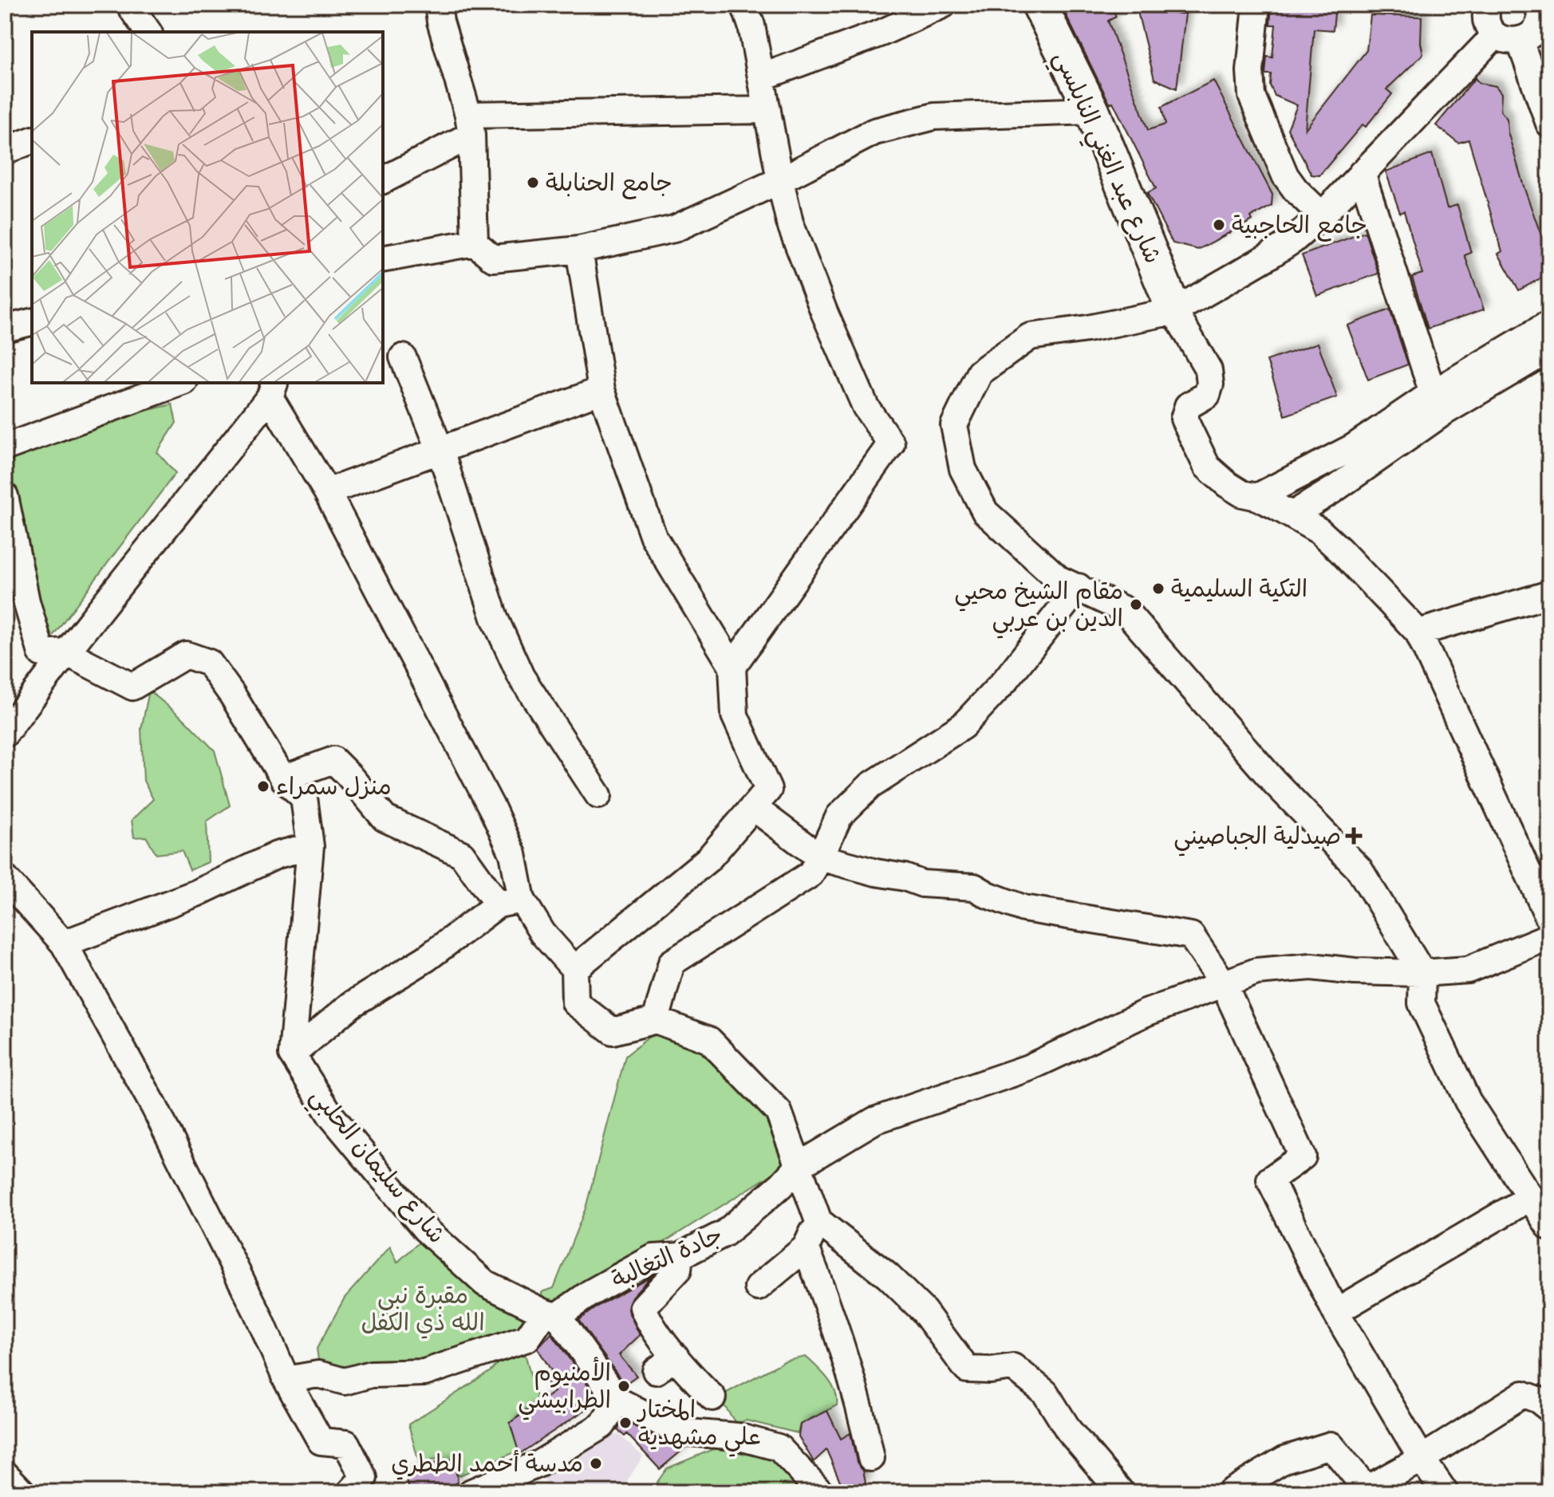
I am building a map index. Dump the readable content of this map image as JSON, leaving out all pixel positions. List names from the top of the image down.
{
  "streets": {
    "main road": ["شارع عبد الغني النابلسي"],
    "street": ["شارع سليمان الحلبي", "جادة التغالبة"]
  },
  "crossings": [
    ["شارع سليمان الحلبي", "جادة التغالبة"]
  ],
  "parks": ["مقبرة نبي الله ذي الكفل"],
  "places": {
    "other": [
      "جامع الحنابلة",
      "جامع الحاجبية",
      "التكية السليمية",
      "مقام الشيخ محيي الدين بن عربي",
      "منزل سمراء",
      "الأمنيوم الطرابيشي",
      "المختار علي مشهدية",
      "مدسة أحمد الططري"
    ],
    "health": ["صيدلية الجباصيني"]
  }
}
